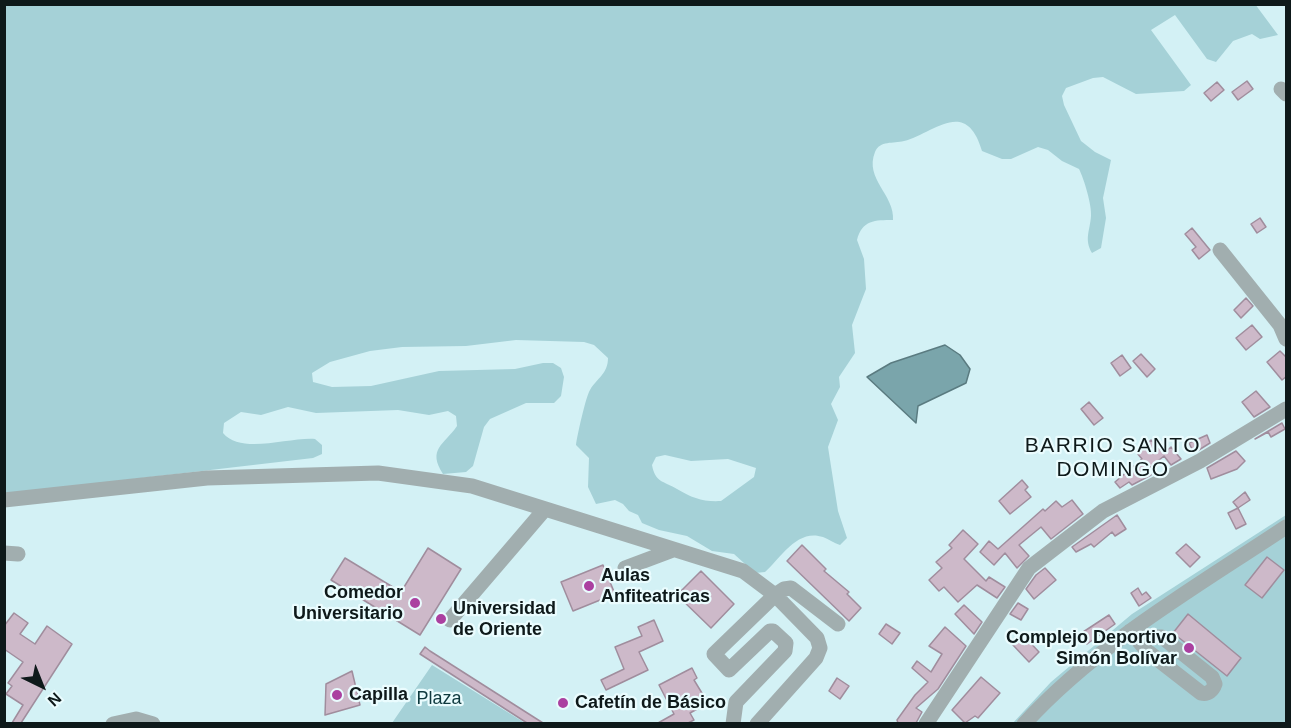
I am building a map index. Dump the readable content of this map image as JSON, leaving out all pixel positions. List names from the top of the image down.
{
  "districts": ["BARRIO SANTO DOMINGO"],
  "parks": ["Plaza"],
  "places": [
    "Aulas Anfiteatricas",
    "Comedor Universitario",
    "Universidad de Oriente",
    "Complejo Deportivo Simón Bolívar",
    "Capilla",
    "Cafetín de Básico"
  ],
  "north": "bottom right"
}
